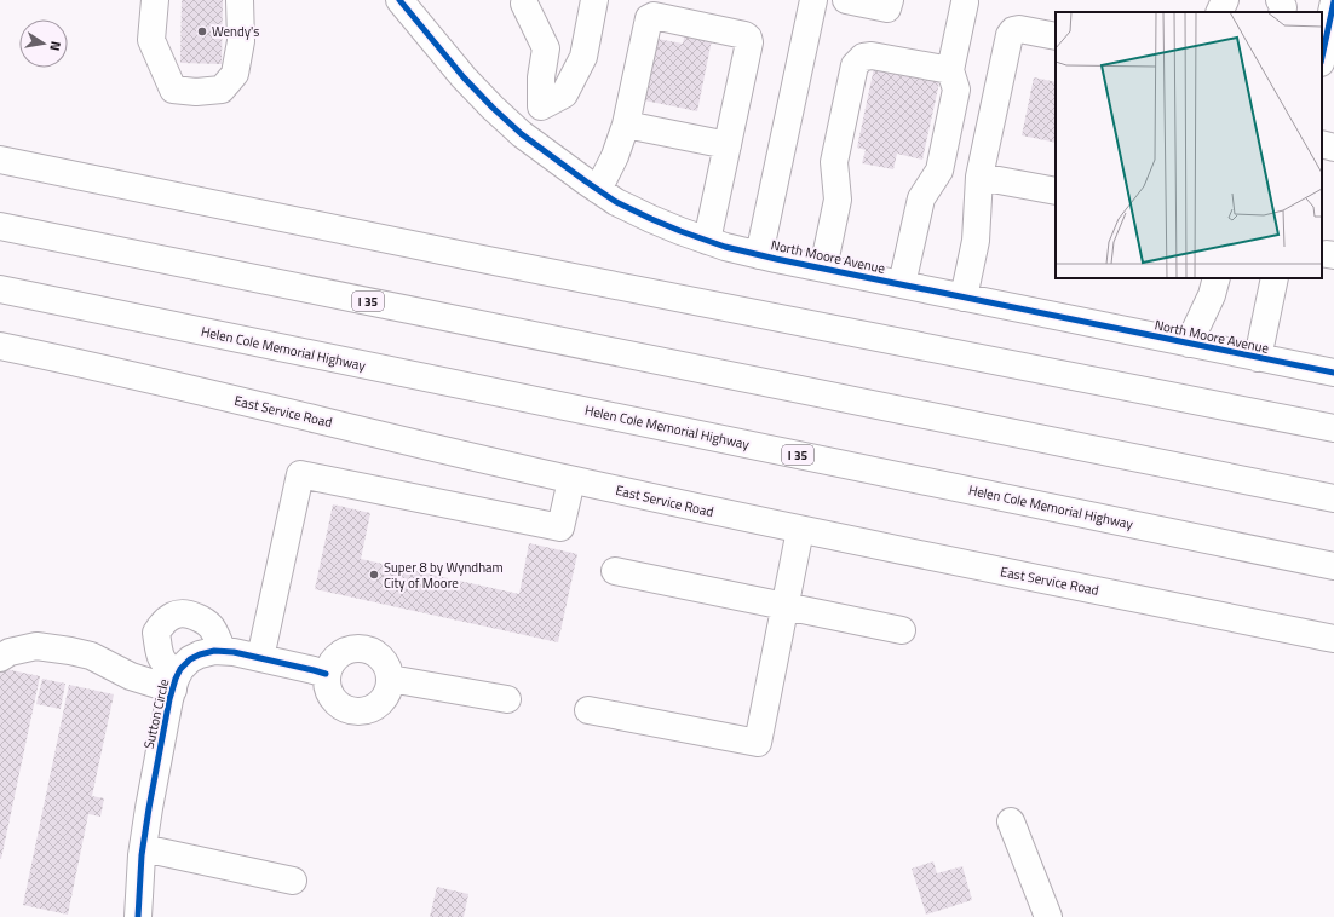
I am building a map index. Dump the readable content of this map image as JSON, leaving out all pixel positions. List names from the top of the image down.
{
  "streets": {
    "main road": [
      "North Moore Avenue",
      "I 35",
      "Helen Cole Memorial Highway",
      "East Service Road",
      "Sutton Circle"
    ]
  },
  "places": ["Wendy's", "Super 8 by Wyndham City of Moore"],
  "north": "right"
}
